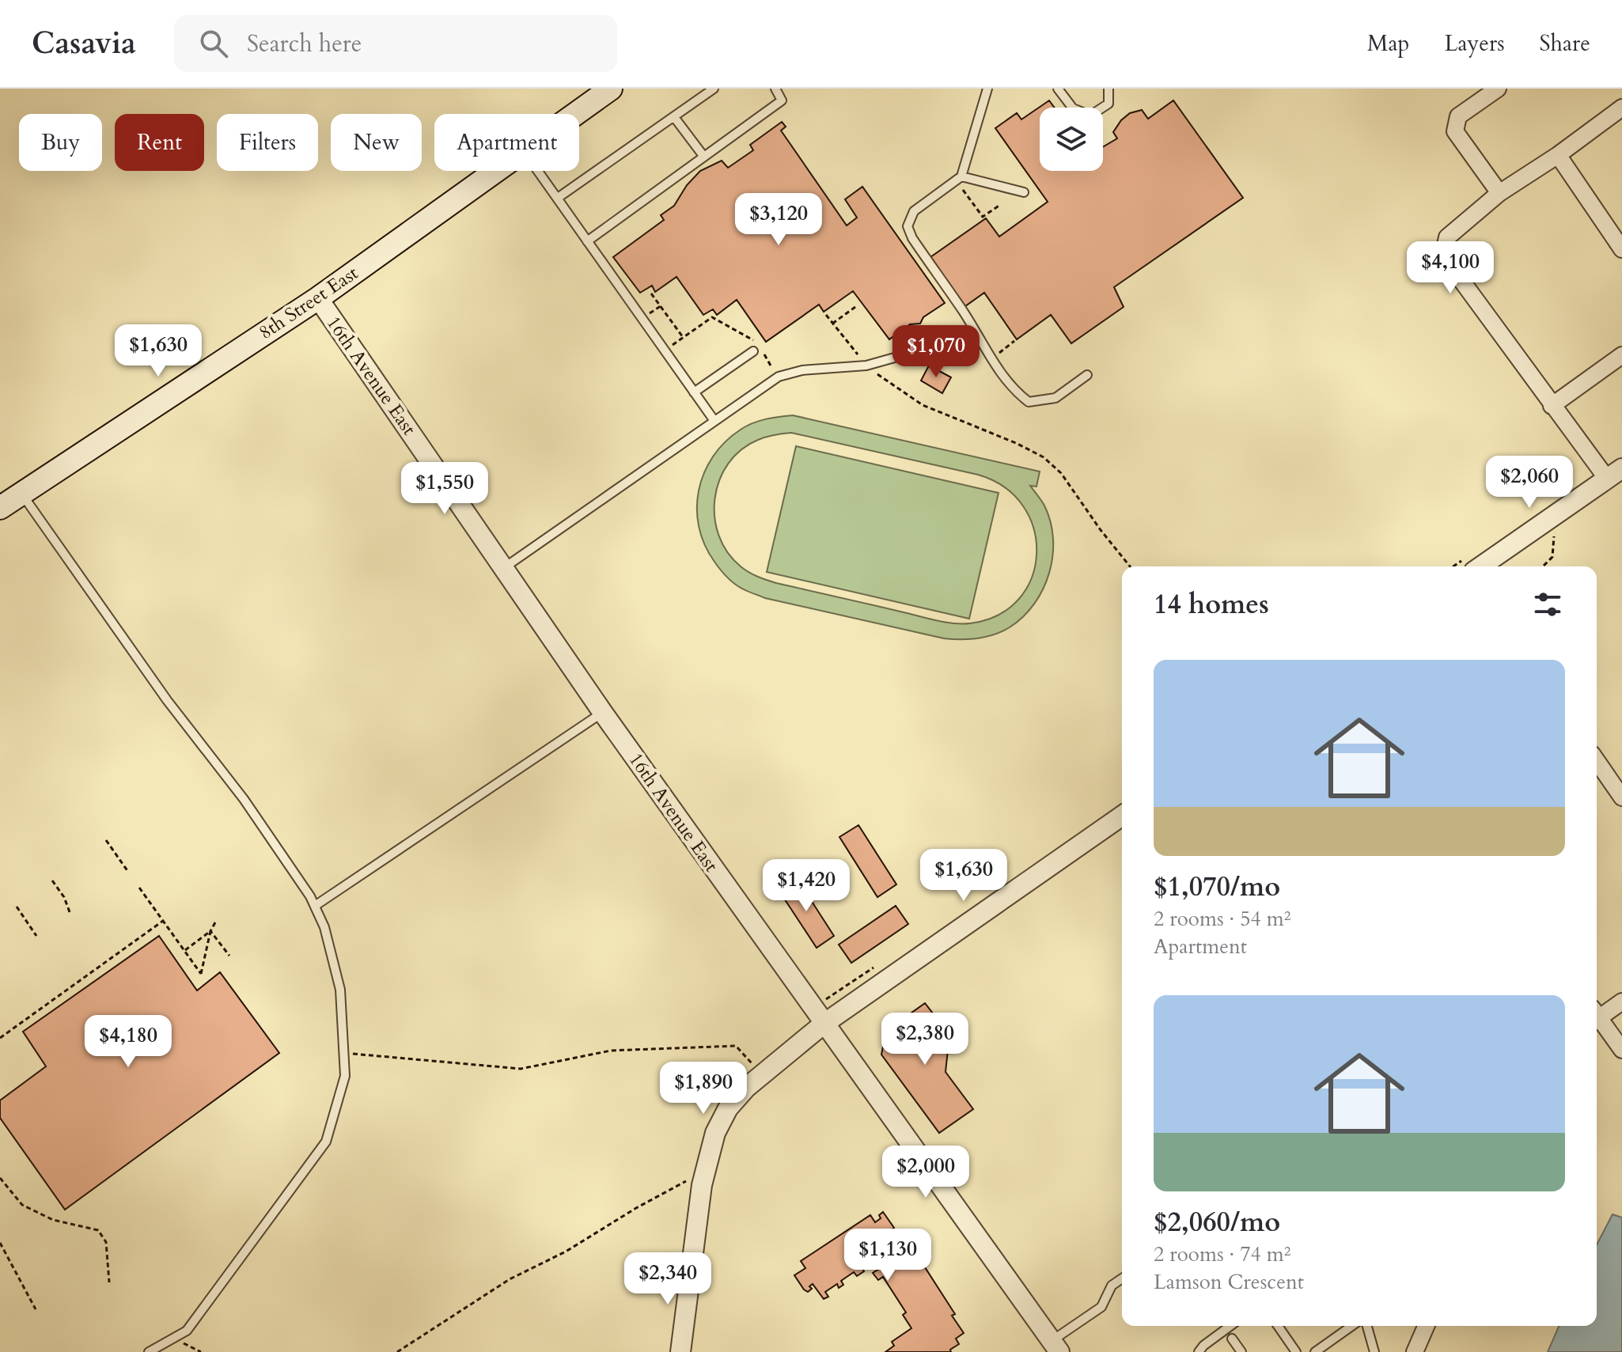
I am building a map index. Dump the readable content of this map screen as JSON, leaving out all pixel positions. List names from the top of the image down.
{
  "streets": {
    "main road": ["8th Street East"],
    "street": ["16th Avenue East"]
  },
  "crossings": [
    ["8th Street East", "16th Avenue East"]
  ],
  "page": {
    "header": "Casavia",
    "search": "Search here",
    "nav": ["Map", "Layers", "Share"],
    "chip": [
      "Buy",
      "Rent",
      "Filters",
      "New",
      "Apartment"
    ],
    "price": [
      "$3,120",
      "$4,100",
      "$1,630",
      "$1,070",
      "$2,060",
      "$1,550",
      "$1,630",
      "$1,420",
      "$2,380",
      "$4,180",
      "$1,890",
      "$2,000",
      "$1,130",
      "$2,340"
    ],
    "heading": "14 homes",
    "list": [
      {
        "name": "$1,070/mo",
        "note": "2 rooms · 54 m² · Apartment"
      },
      {
        "name": "$2,060/mo",
        "note": "2 rooms · 74 m² · Lamson Crescent"
      }
    ]
  }
}
